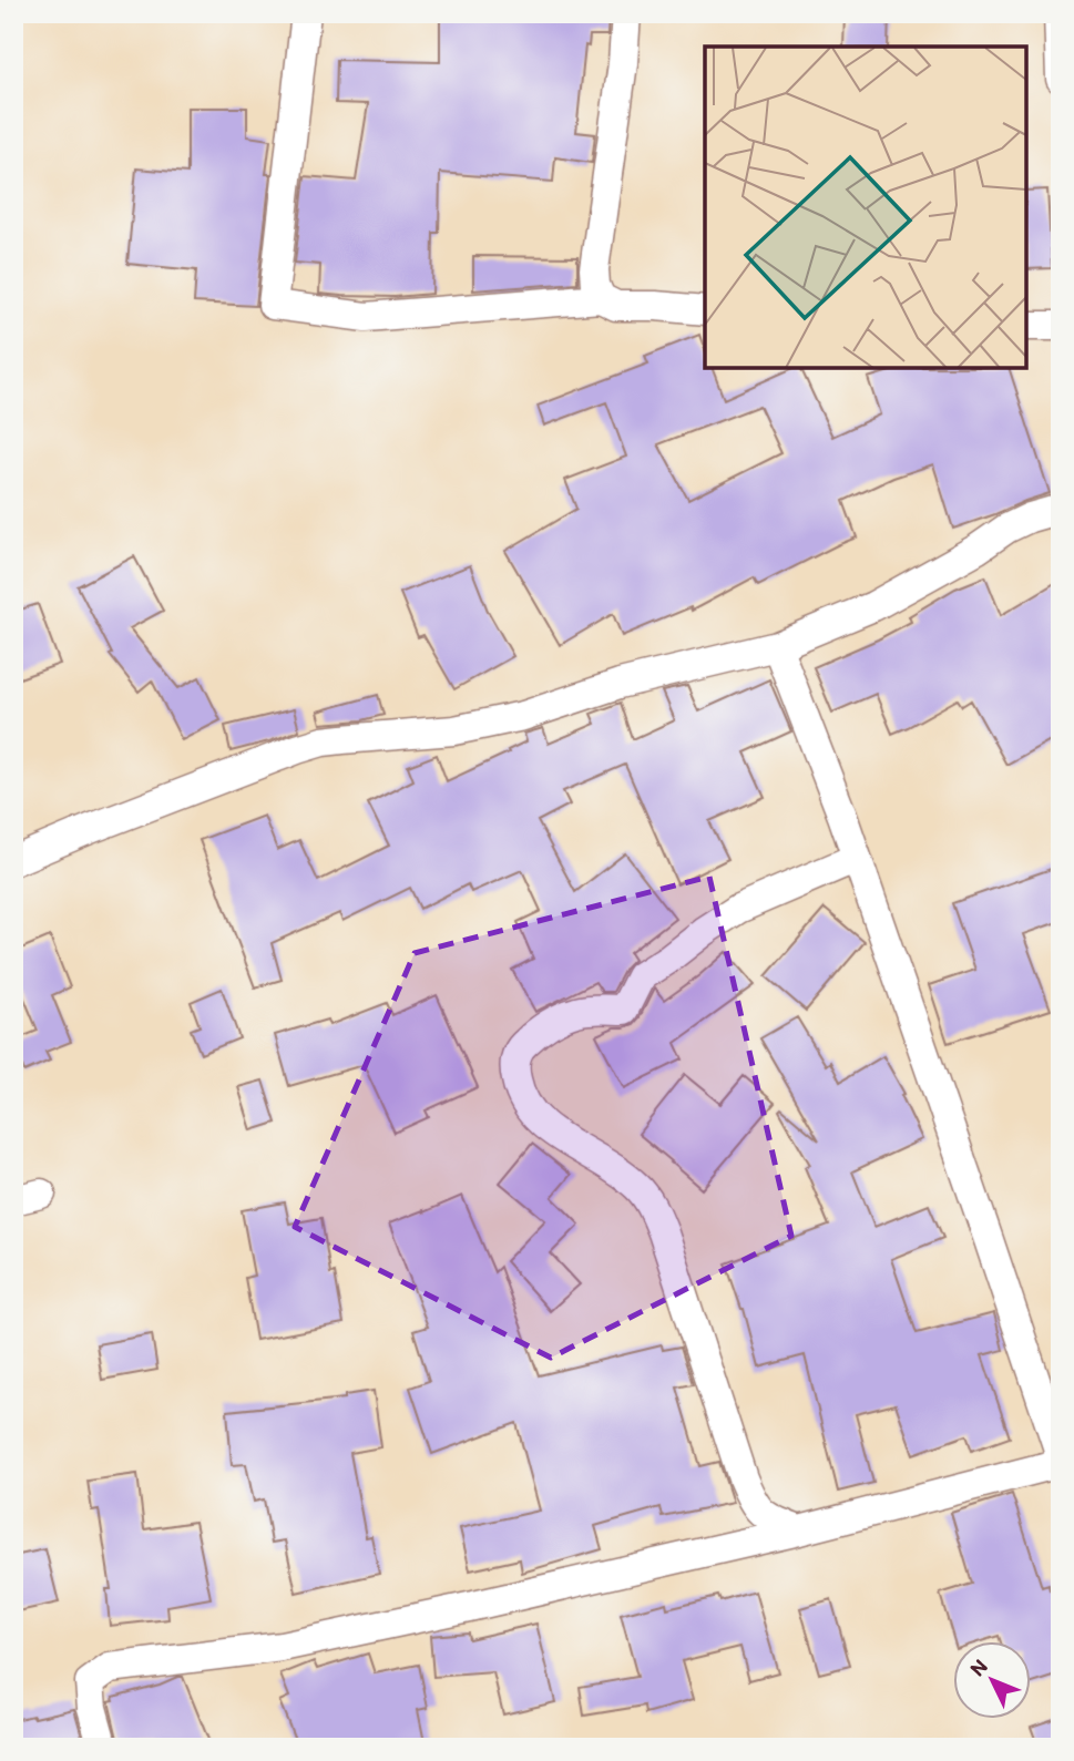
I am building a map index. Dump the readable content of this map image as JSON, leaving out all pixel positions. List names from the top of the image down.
{
  "north": "top left"
}
